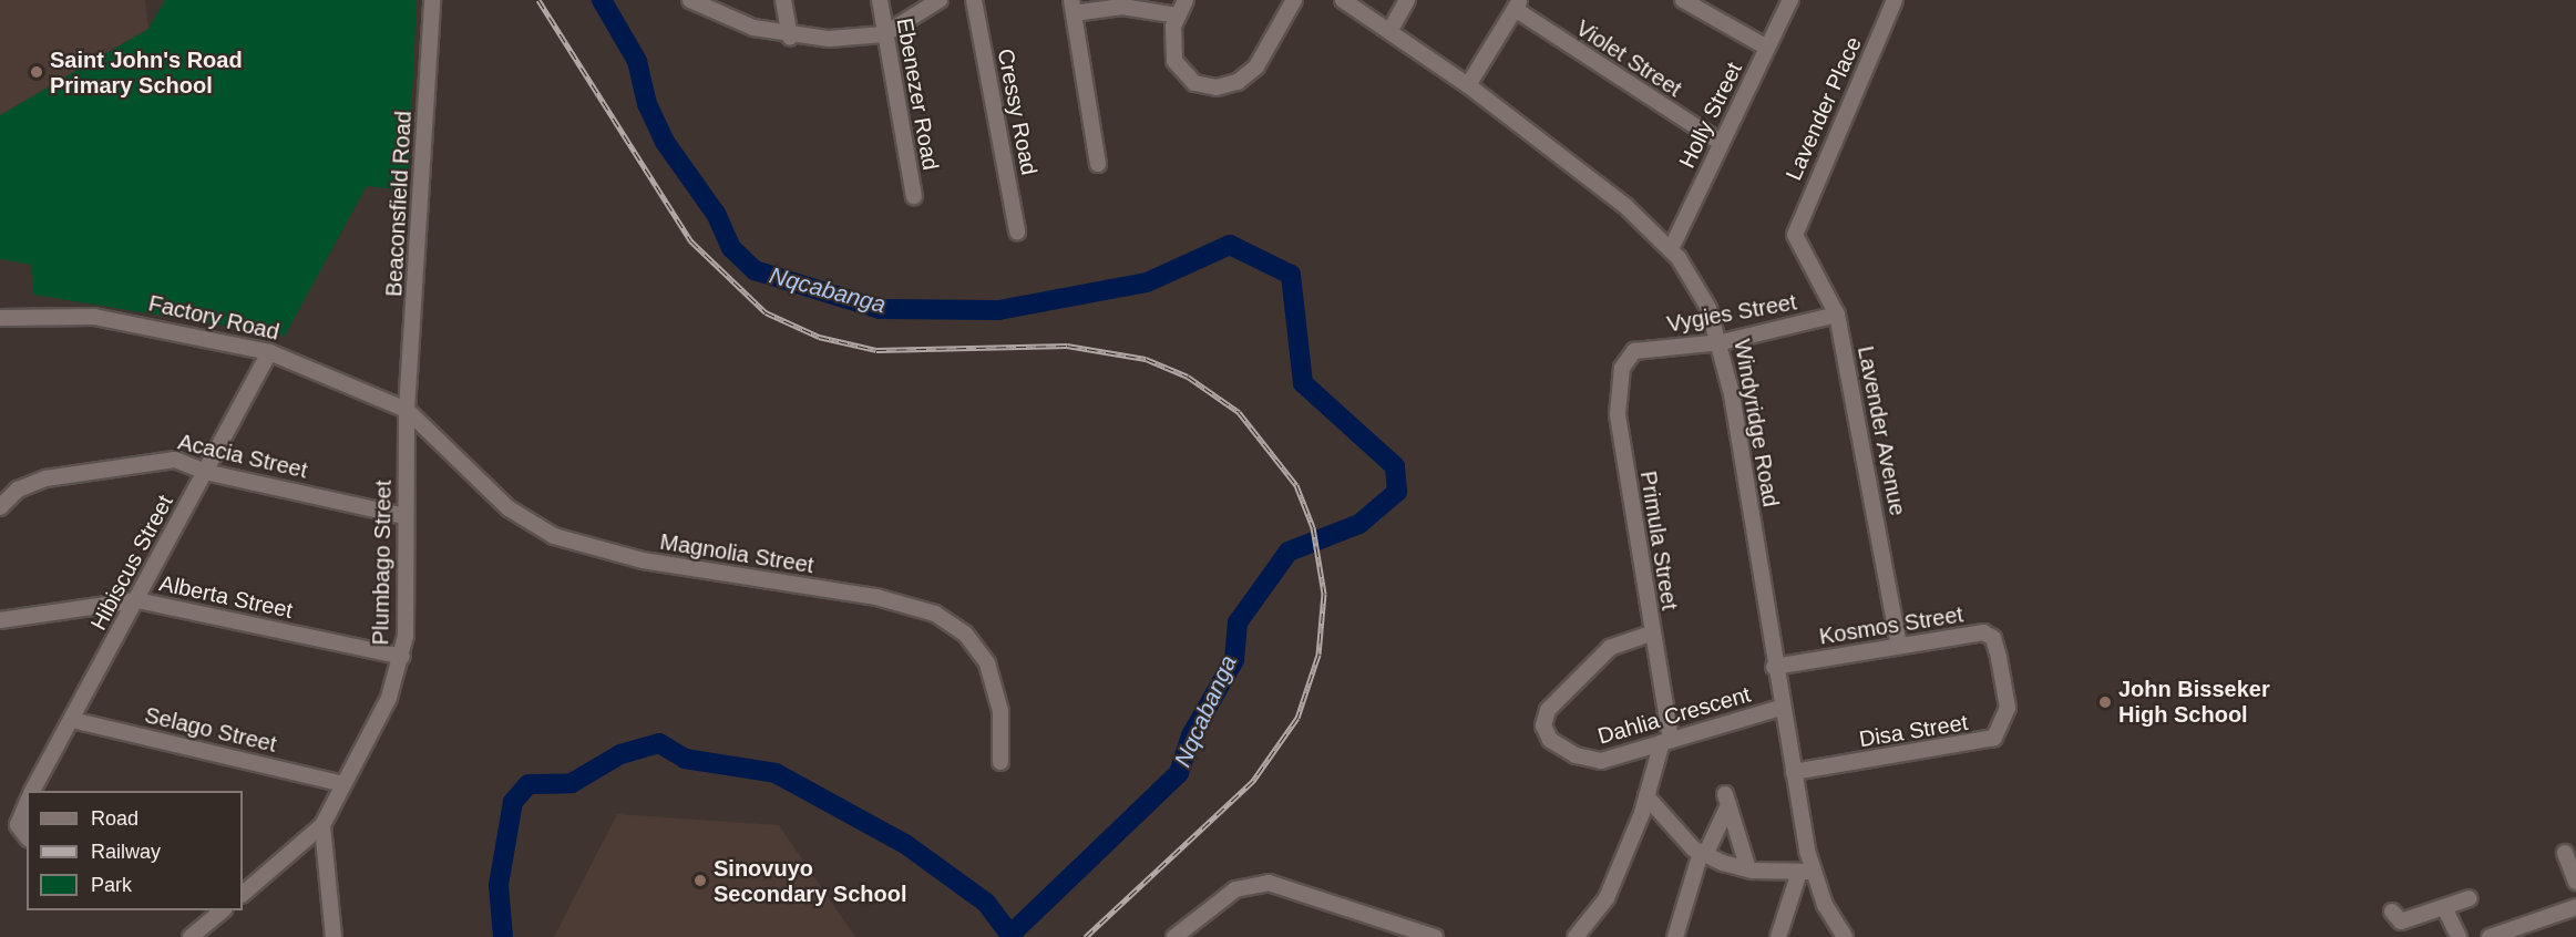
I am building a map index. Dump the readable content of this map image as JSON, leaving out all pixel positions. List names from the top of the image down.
{
  "streets": {
    "street": [
      "Violet Street",
      "Ebenezer Road",
      "Lavender Place",
      "Cressy Road",
      "Holly Street",
      "Beaconsfield Road",
      "Vygies Street",
      "Factory Road",
      "Windyridge Road",
      "Lavender Avenue",
      "Acacia Street",
      "Primula Street",
      "Magnolia Street",
      "Hibiscus Street",
      "Plumbago Street",
      "Alberta Street",
      "Kosmos Street",
      "Dahlia Crescent",
      "Selago Street",
      "Disa Street"
    ]
  },
  "crossings": [
    ["Violet Street", "Holly Street"],
    ["Lavender Place", "Lavender Avenue"],
    ["Holly Street", "Windyridge Road"],
    ["Beaconsfield Road", "Factory Road"],
    ["Beaconsfield Road", "Magnolia Street"],
    ["Beaconsfield Road", "Plumbago Street"],
    ["Vygies Street", "Windyridge Road"],
    ["Vygies Street", "Lavender Avenue"],
    ["Vygies Street", "Primula Street"],
    ["Factory Road", "Magnolia Street"],
    ["Factory Road", "Hibiscus Street"],
    ["Factory Road", "Plumbago Street"],
    ["Windyridge Road", "Kosmos Street"],
    ["Windyridge Road", "Dahlia Crescent"],
    ["Windyridge Road", "Disa Street"],
    ["Lavender Avenue", "Kosmos Street"],
    ["Acacia Street", "Hibiscus Street"],
    ["Acacia Street", "Plumbago Street"],
    ["Primula Street", "Dahlia Crescent"],
    ["Magnolia Street", "Plumbago Street"],
    ["Hibiscus Street", "Alberta Street"],
    ["Hibiscus Street", "Selago Street"],
    ["Plumbago Street", "Alberta Street"],
    ["Plumbago Street", "Selago Street"],
    ["Kosmos Street", "Disa Street"]
  ],
  "water": ["Nqcabanga"],
  "places": ["Saint John's Road Primary School", "John Bisseker High School", "Sinovuyo Secondary School"],
  "legend": ["Road", "Railway", "Park"]
}
